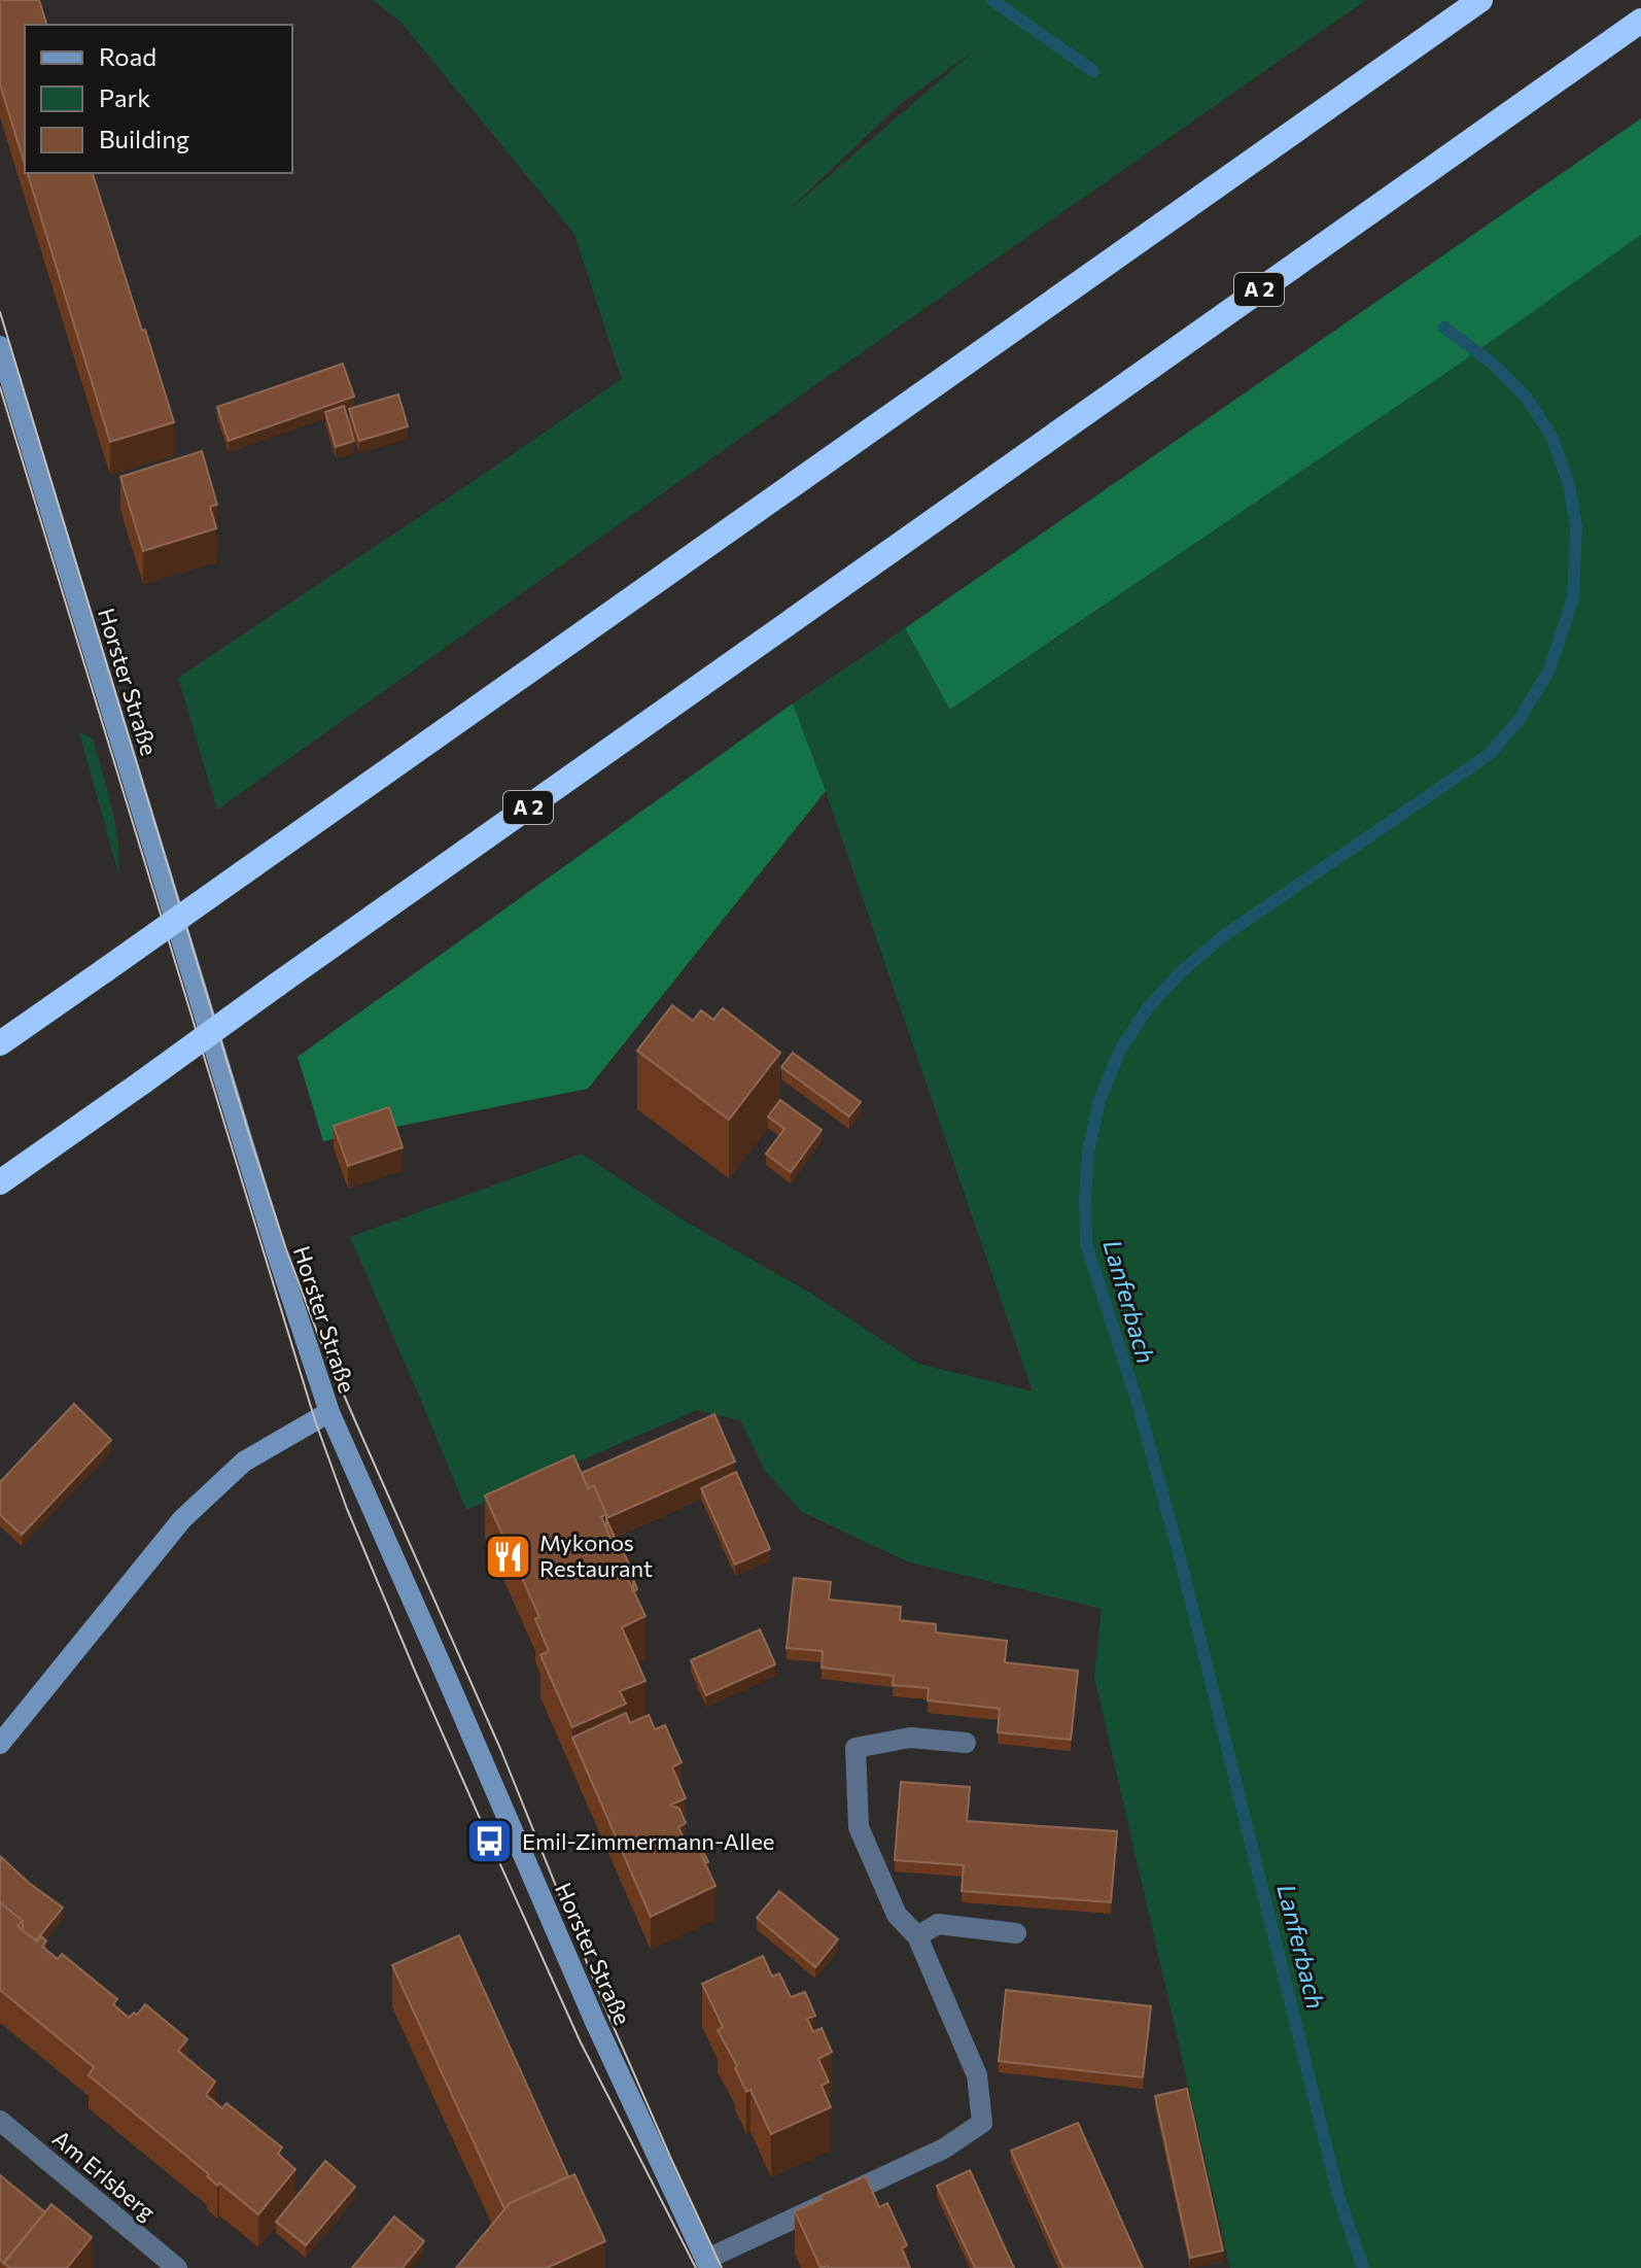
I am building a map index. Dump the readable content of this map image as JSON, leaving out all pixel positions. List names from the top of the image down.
{
  "streets": {
    "highway": ["A 2"],
    "main road": ["Horster Straße"],
    "street": ["Am Erlsberg"]
  },
  "water": ["Lanferbach"],
  "places": {
    "restaurant": ["Mykonos Restaurant"],
    "bus stop": ["Emil-Zimmermann-Allee"]
  },
  "legend": ["Road", "Park", "Building"]
}
